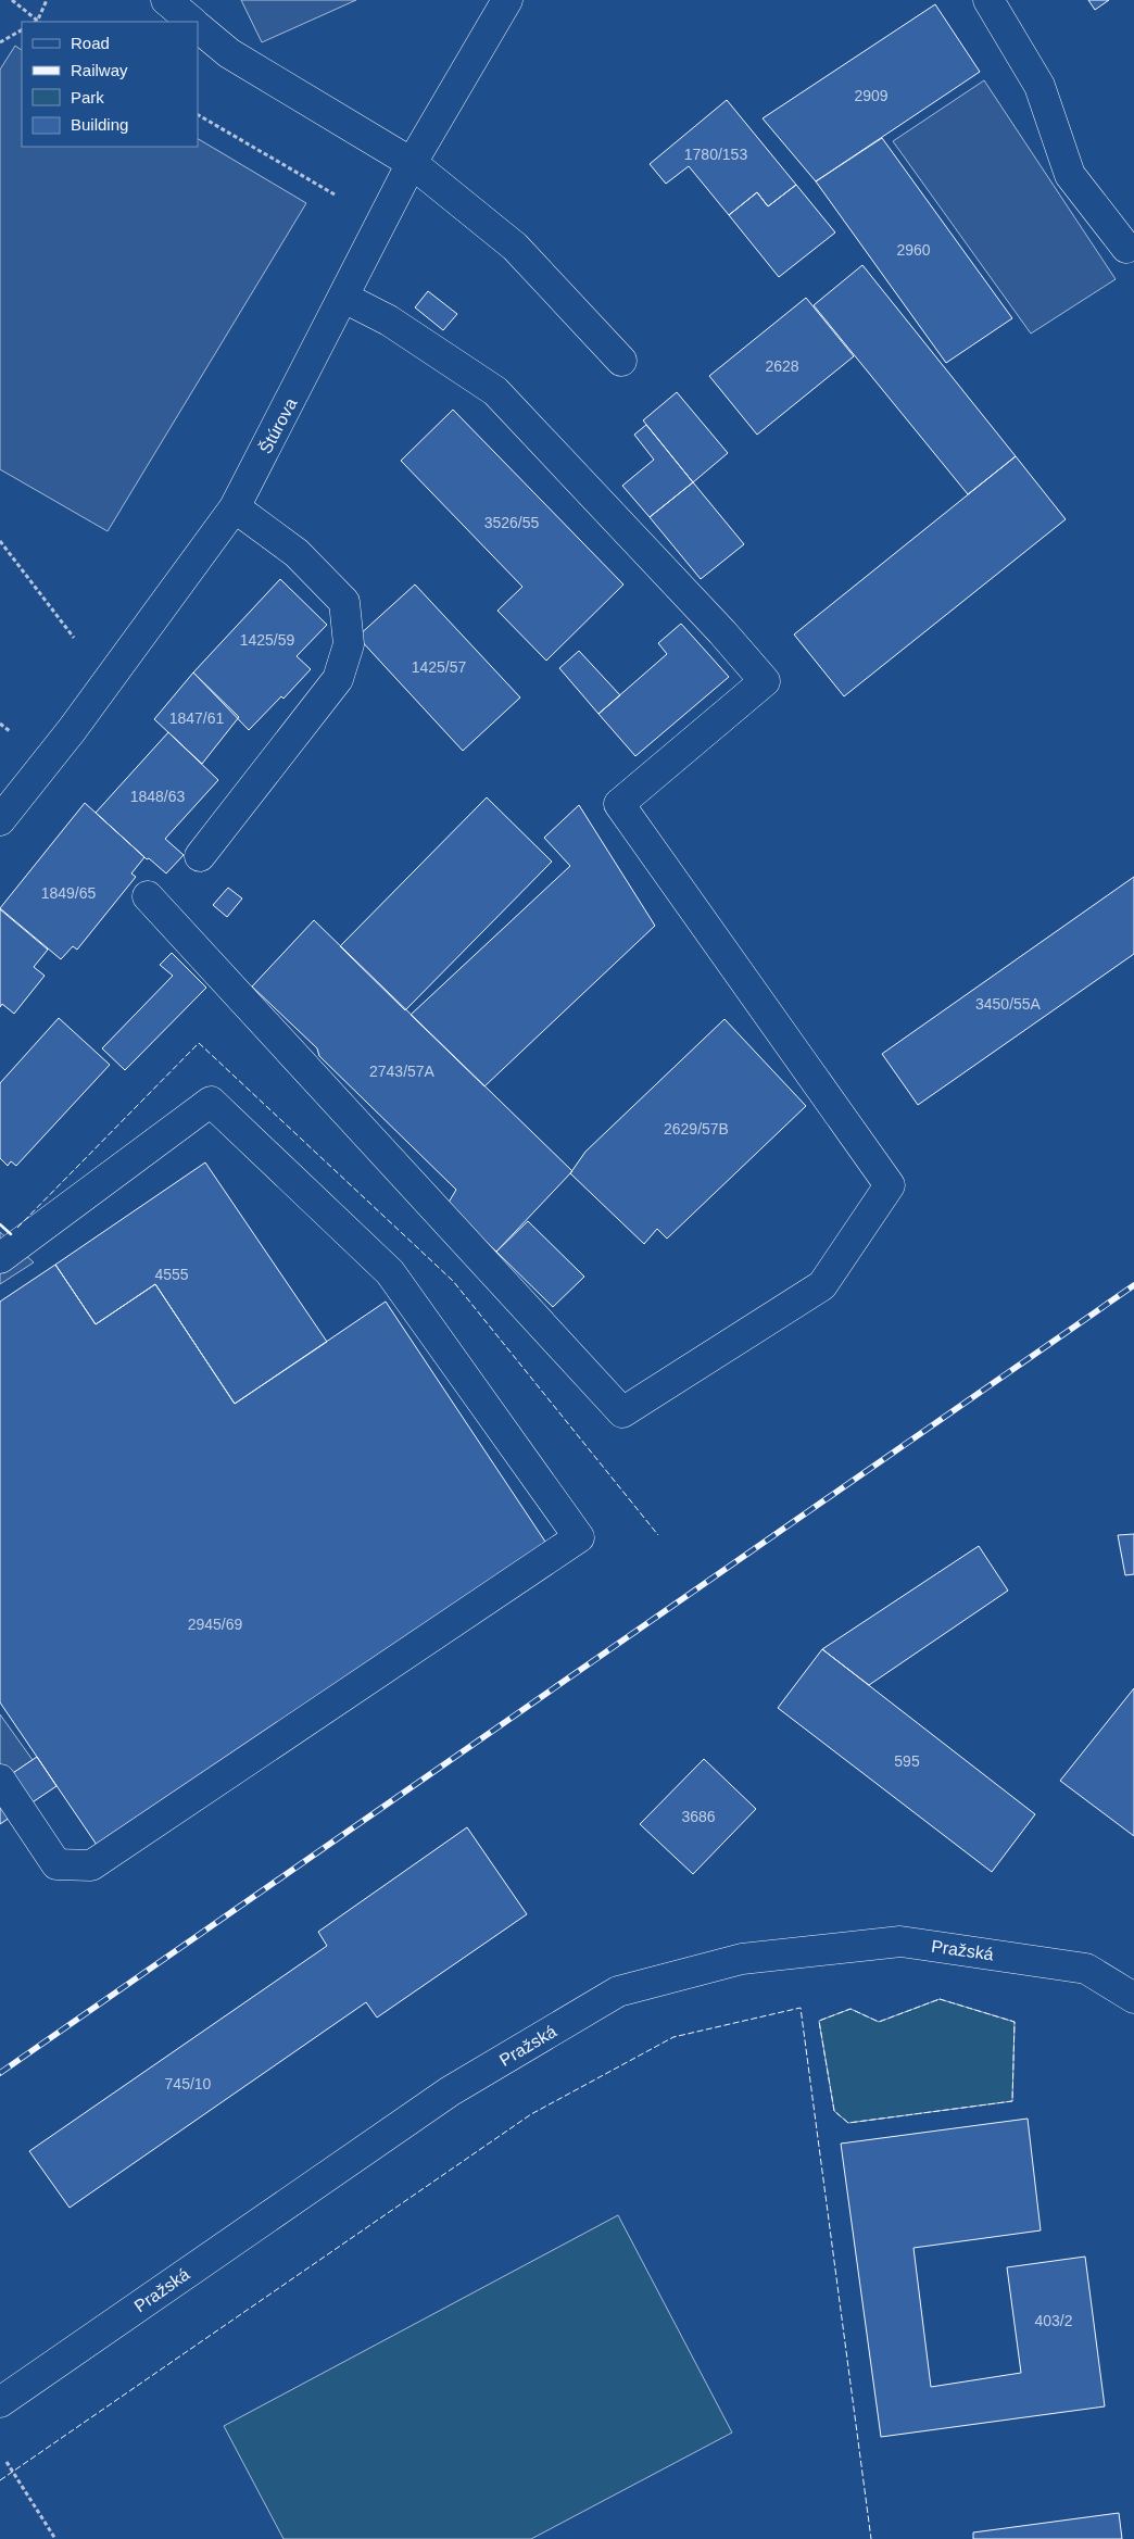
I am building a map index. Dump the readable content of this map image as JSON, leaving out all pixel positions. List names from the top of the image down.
{
  "streets": {
    "street": ["Štúrova", "Pražská"]
  },
  "house_numbers": [
    "2909",
    "1780/153",
    "2960",
    "2628",
    "3526/55",
    "1425/59",
    "1425/57",
    "1847/61",
    "1848/63",
    "1849/65",
    "3450/55A",
    "2743/57A",
    "2629/57B",
    "4555",
    "2945/69",
    "595",
    "3686",
    "745/10",
    "403/2"
  ],
  "legend": [
    "Road",
    "Railway",
    "Park",
    "Building"
  ]
}
